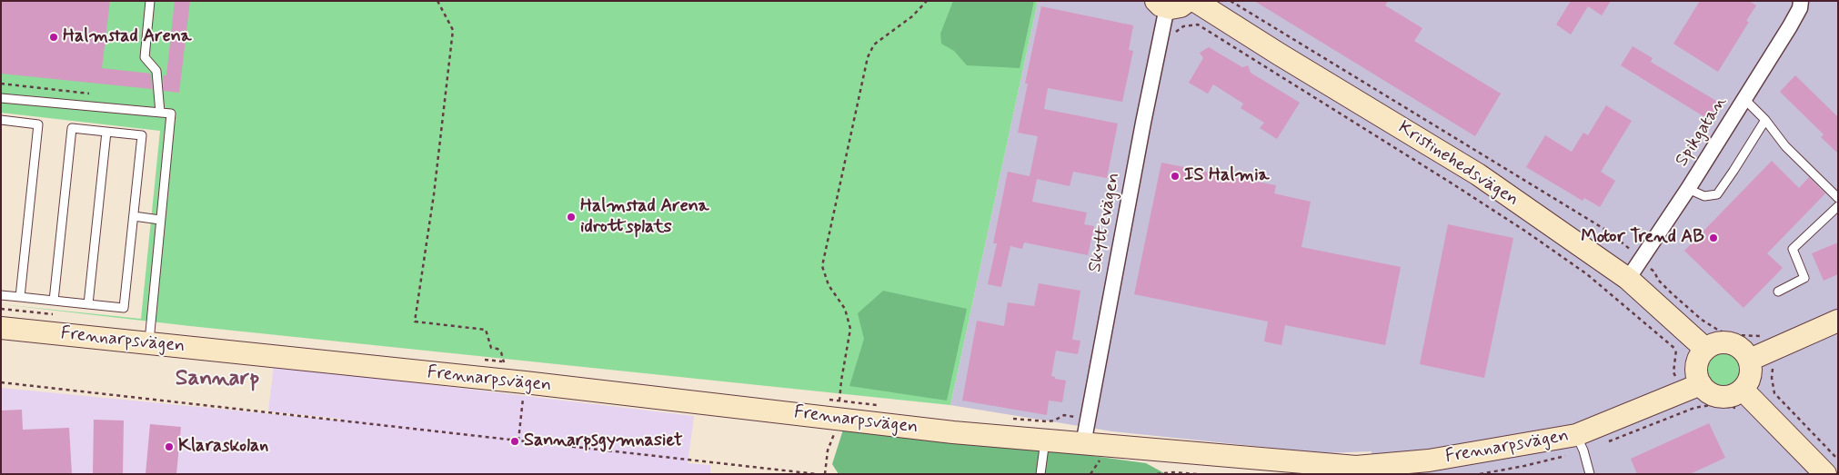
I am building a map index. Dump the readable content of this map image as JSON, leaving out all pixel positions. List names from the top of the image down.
{
  "streets": {
    "street": [
      "Spikgatan",
      "Kristinehedsvägen",
      "Skyttevägen",
      "Frennarpsvägen"
    ]
  },
  "crossings": [
    ["Spikgatan", "Kristinehedsvägen"],
    ["Skyttevägen", "Frennarpsvägen"]
  ],
  "districts": ["Sannarp"],
  "places": [
    "Halmstad Arena",
    "IS Halmia",
    "Halmstad Arena idrottsplats",
    "Motor Trend AB",
    "Sannarpsgymnasiet",
    "Klaraskolan"
  ]
}
